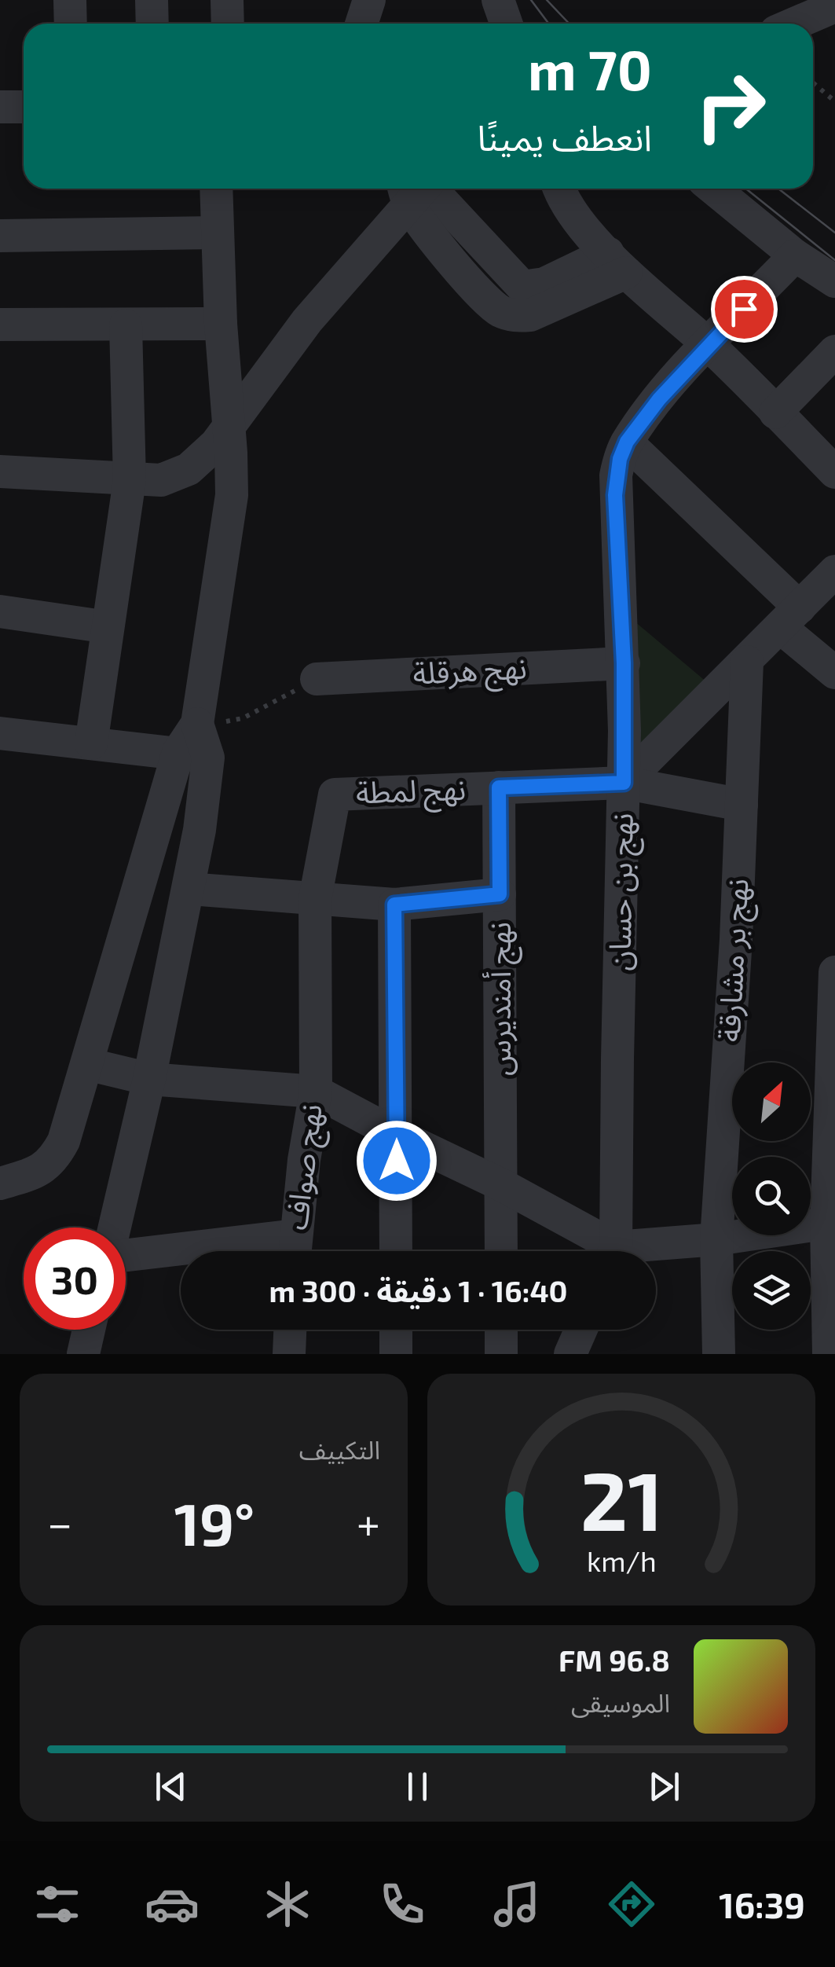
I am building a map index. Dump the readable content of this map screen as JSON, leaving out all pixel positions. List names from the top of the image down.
{
  "streets": {
    "street": [
      "نهج هرقلة",
      "نهج لمطة",
      "نهج بن حسان",
      "نهج بر مشارقة",
      "نهج أمنديرس",
      "نهج صواف"
    ]
  },
  "crossings": [
    ["نهج هرقلة", "نهج بن حسان"],
    ["نهج لمطة", "نهج أمنديرس"]
  ],
  "north": "top right",
  "page": {
    "turn": ["70 m", "انعطف يمينًا"],
    "limit": "30",
    "trip": "16:40 · 1 دقيقة · 300 m",
    "tile": "التكييف",
    "heat": ["−", "19°", "+"],
    "song": ["96.8 FM", "الموسيقى"],
    "tabs": "16:39",
    "gauge": ["21", "km/h"]
  }
}
